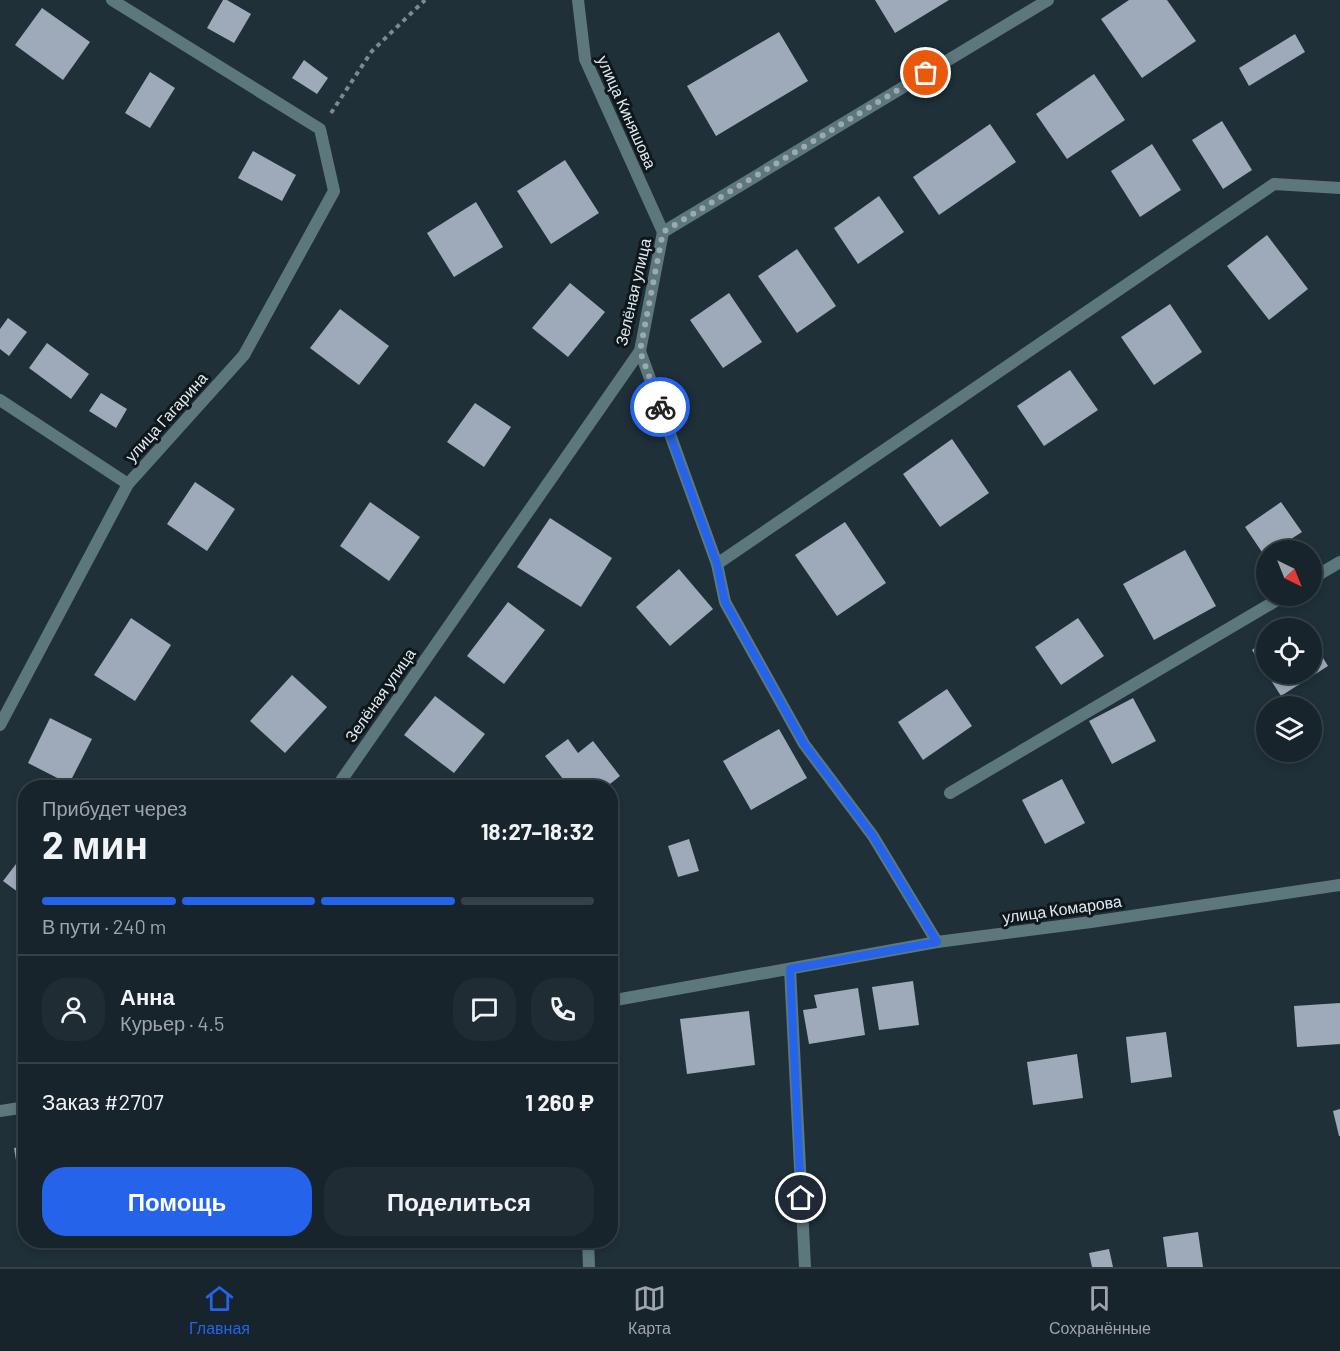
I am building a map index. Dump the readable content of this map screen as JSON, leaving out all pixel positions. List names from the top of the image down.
{
  "streets": {
    "street": [
      "улица Киняшова",
      "Зелёная улица",
      "улица Гагарина",
      "улица Комарова"
    ]
  },
  "crossings": [
    ["улица Киняшова", "Зелёная улица"]
  ],
  "north": "bottom right",
  "page": {
    "heading": ["2 мин", "Прибудет через", "18:27–18:32"],
    "panel": [
      "Анна",
      "Курьер · 4.5",
      "Заказ #2707",
      "1 260 ₽"
    ],
    "bar": "В пути · 240 m",
    "buttons": ["Помощь", "Поделиться"],
    "tabs": ["Главная", "Карта", "Сохранённые"]
  }
}
